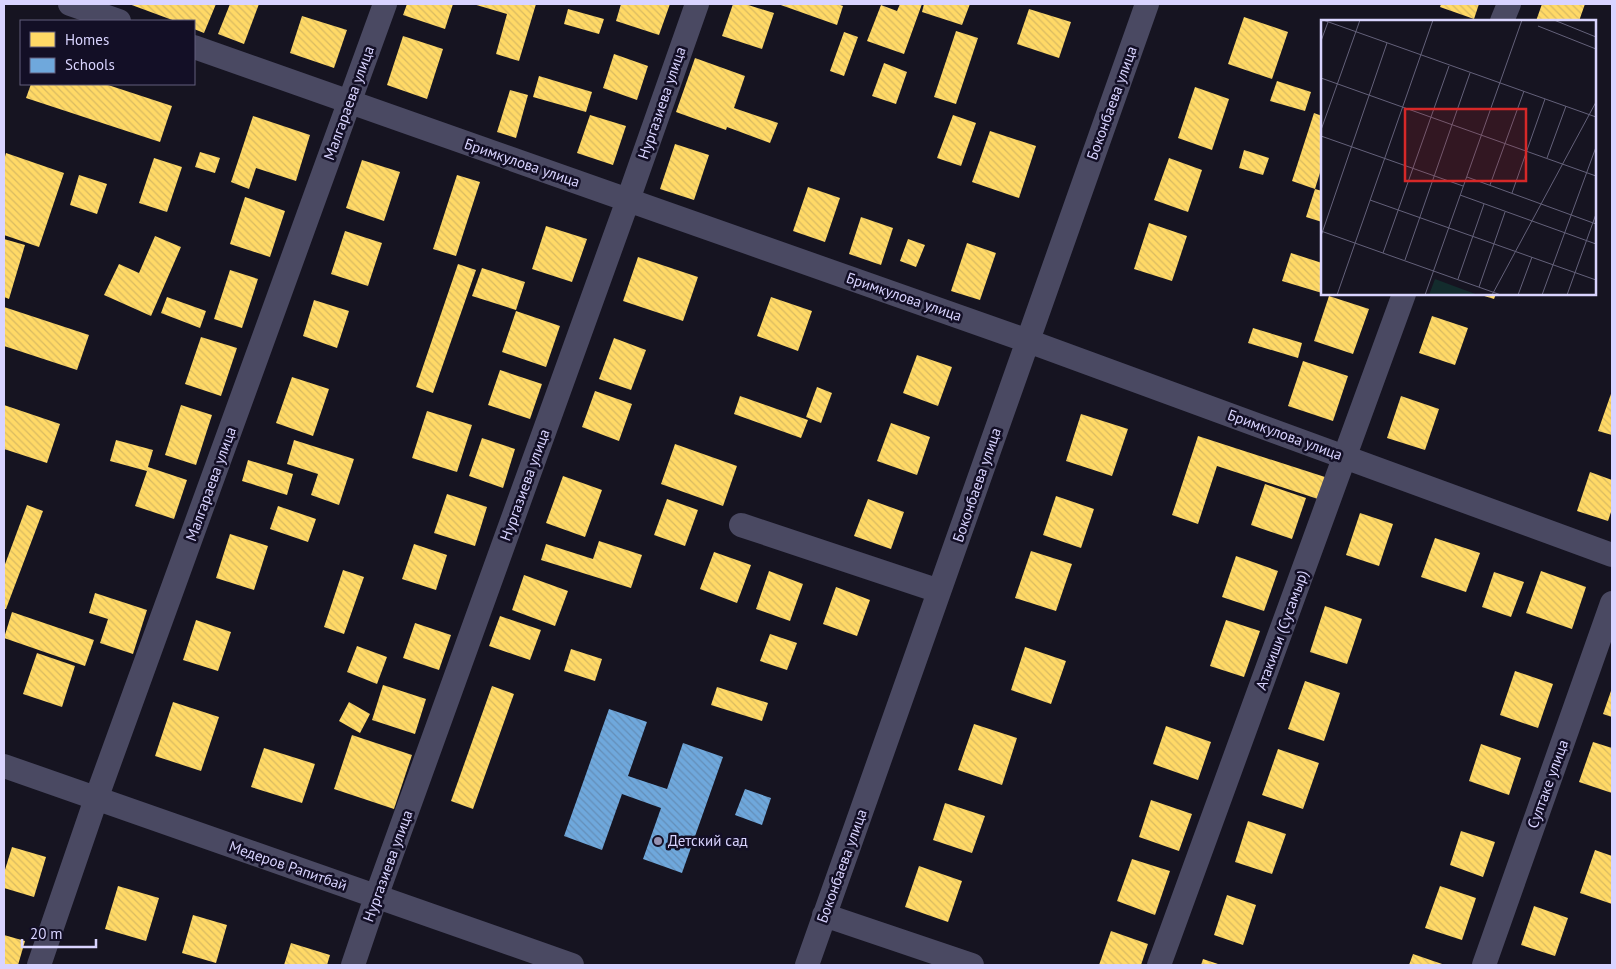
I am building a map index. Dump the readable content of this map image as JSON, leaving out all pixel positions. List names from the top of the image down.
{
  "streets": {
    "street": [
      "Малгараева улица",
      "Нургазиева улица",
      "Боконбаева улица",
      "Бримкулова улица",
      "Атакиши (Сусамыр)",
      "Султаке улица",
      "Медеров Рапитбай"
    ]
  },
  "crossings": [
    ["Малгараева улица", "Бримкулова улица"],
    ["Малгараева улица", "Медеров Рапитбай"],
    ["Нургазиева улица", "Бримкулова улица"],
    ["Нургазиева улица", "Медеров Рапитбай"],
    ["Боконбаева улица", "Бримкулова улица"],
    ["Бримкулова улица", "Атакиши (Сусамыр)"]
  ],
  "places": ["Детский сад"],
  "legend": ["Homes", "Schools"],
  "scale_bar": "20 m"
}
